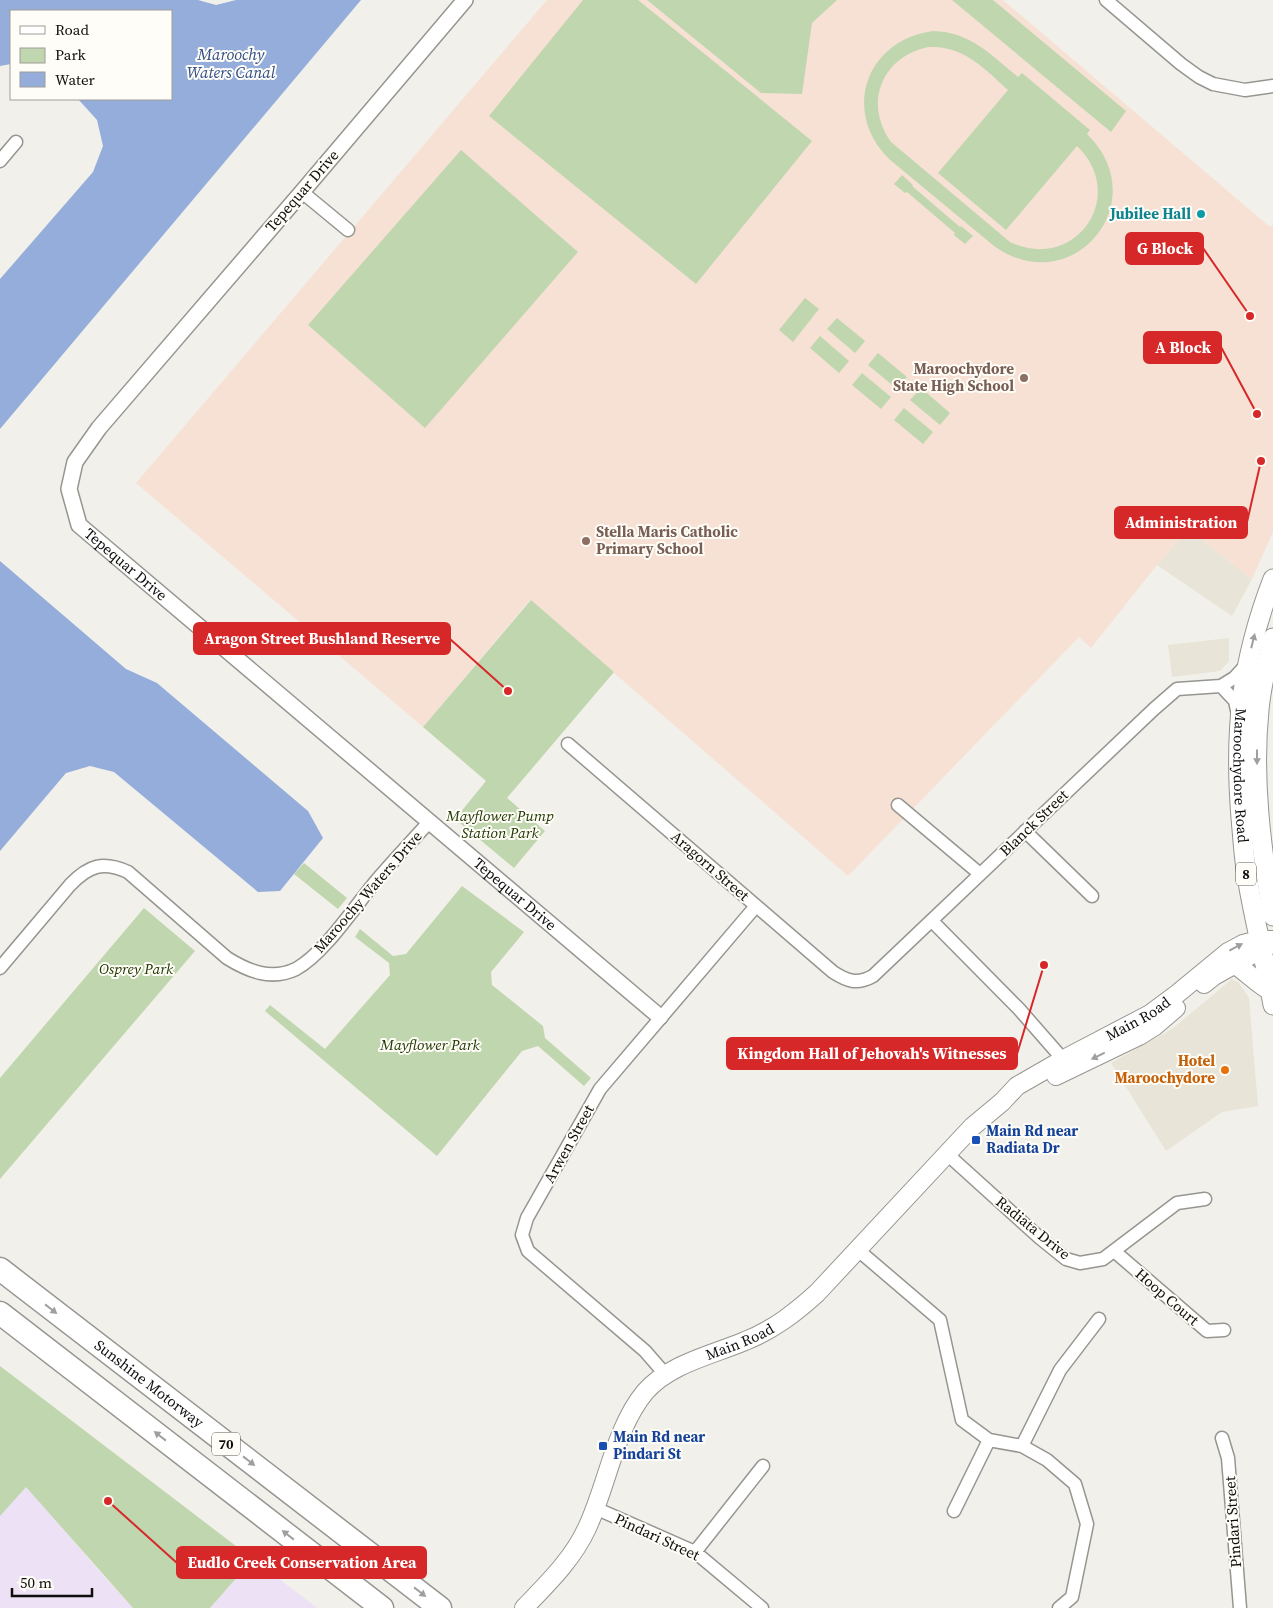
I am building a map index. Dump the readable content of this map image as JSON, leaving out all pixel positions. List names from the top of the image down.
{
  "streets": {
    "highway": ["Sunshine Motorway", "70"],
    "main road": ["Maroochydore Road", "8", "Main Road"],
    "street": [
      "Tepequar Drive",
      "Blanck Street",
      "Aragorn Street",
      "Maroochy Waters Drive",
      "Arwen Street",
      "Radiata Drive",
      "Hoop Court",
      "Pindari Street"
    ]
  },
  "crossings": [
    ["Tepequar Drive", "Maroochy Waters Drive"],
    ["Tepequar Drive", "Arwen Street"],
    ["Maroochydore Road", "Main Road"],
    ["Blanck Street", "Aragorn Street"],
    ["Aragorn Street", "Arwen Street"],
    ["Main Road", "Arwen Street"],
    ["Main Road", "Radiata Drive"],
    ["Main Road", "Pindari Street"],
    ["Radiata Drive", "Hoop Court"]
  ],
  "water": ["Maroochy Waters Canal"],
  "parks": ["Mayflower Pump Station Park", "Osprey Park", "Mayflower Park"],
  "places": {
    "other": [
      "Jubilee Hall",
      "G Block",
      "Maroochydore State High School",
      "A Block",
      "Administration",
      "Stella Maris Catholic Primary School",
      "Aragon Street Bushland Reserve",
      "Kingdom Hall of Jehovah's Witnesses",
      "Hotel Maroochydore",
      "Eudlo Creek Conservation Area"
    ],
    "transit": ["Main Rd near Radiata Dr", "Main Rd near Pindari St"]
  },
  "legend": ["Road", "Park", "Water"],
  "scale_bar": "50 m"
}
